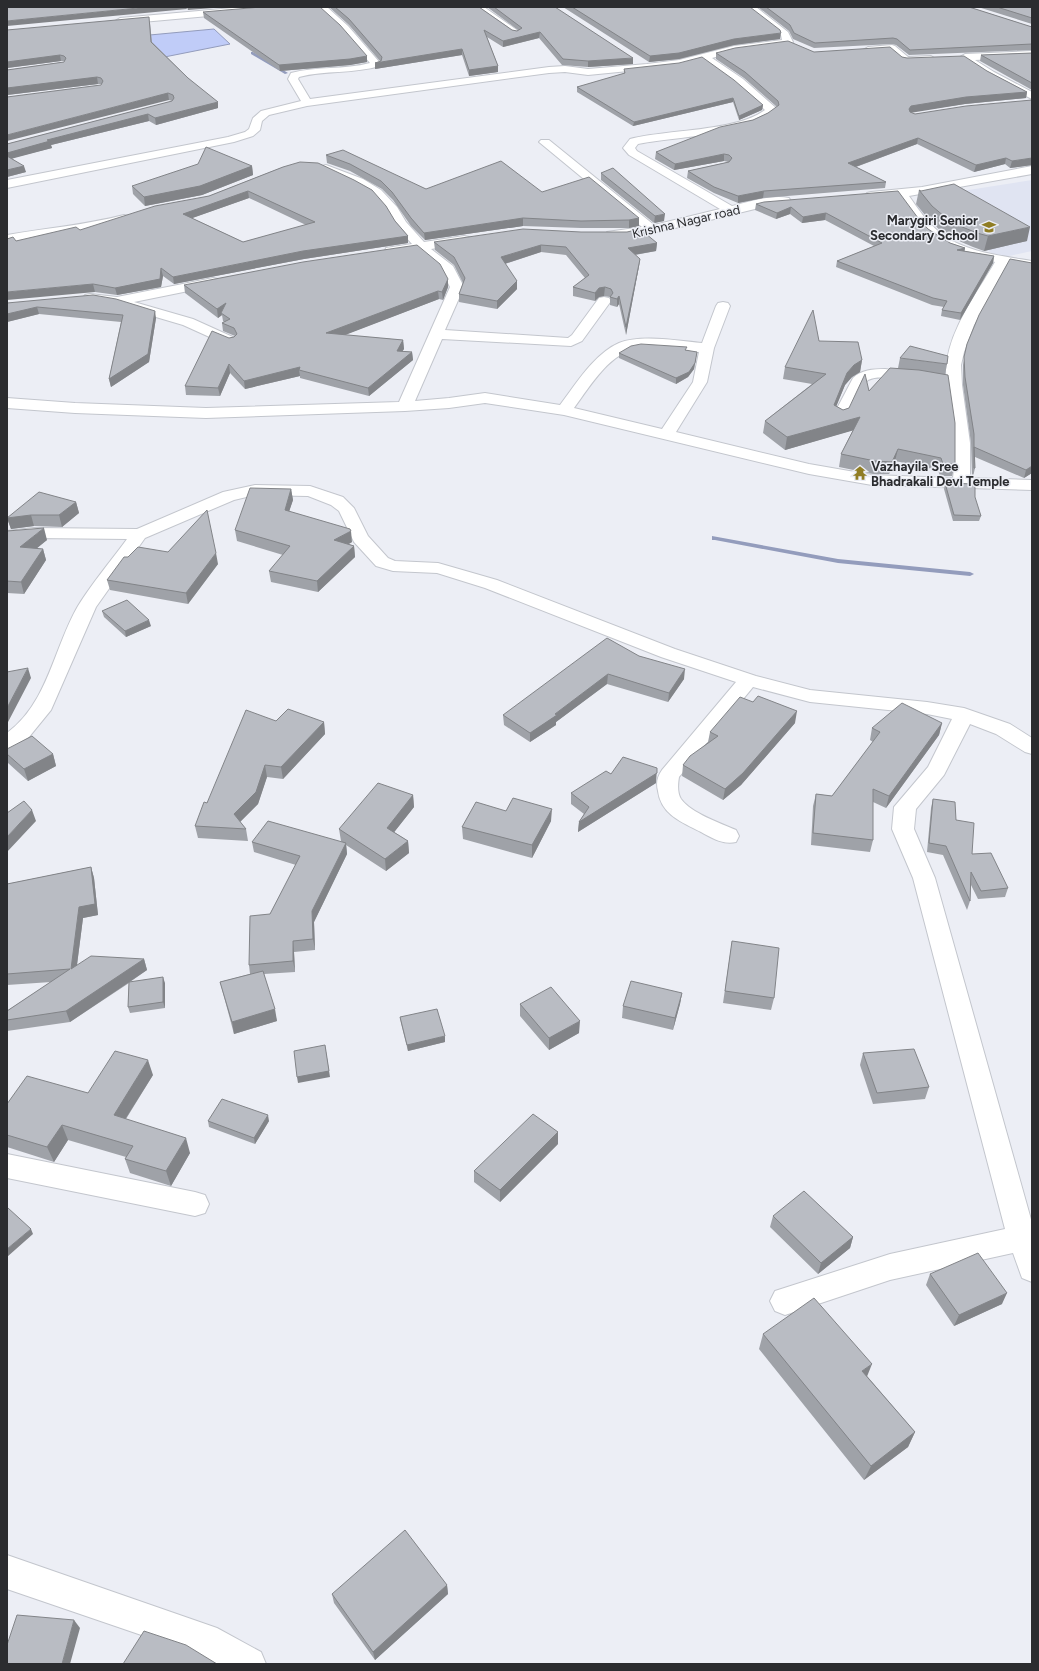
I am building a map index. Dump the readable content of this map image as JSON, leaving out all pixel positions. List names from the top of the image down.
{
  "streets": {
    "street": ["Krishna Nagar road"]
  },
  "places": {
    "school or university": ["Marygiri Senior Secondary School"],
    "temple": ["Vazhayila Sree Bhadrakali Devi Temple"]
  }
}
